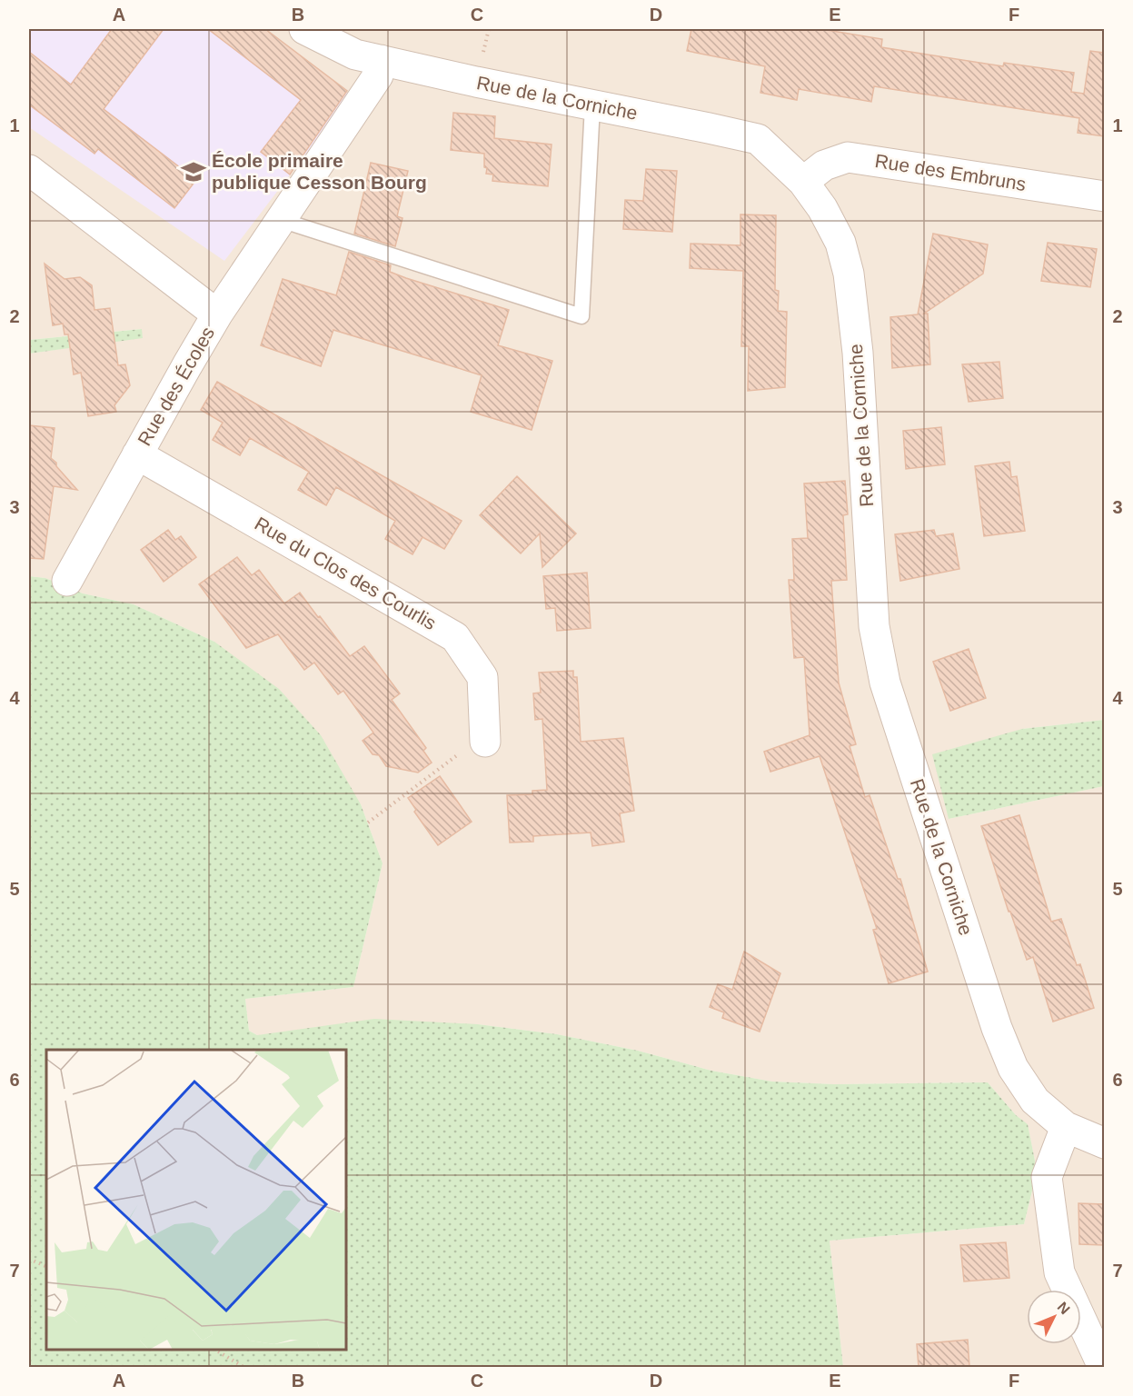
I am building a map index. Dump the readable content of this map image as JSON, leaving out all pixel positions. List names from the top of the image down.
{
  "streets": {
    "street": [
      "Rue de la Corniche",
      "Rue des Embruns",
      "Rue des Écoles",
      "Rue du Clos des Courlis"
    ]
  },
  "crossings": [
    ["Rue de la Corniche", "Rue des Embruns"],
    ["Rue des Écoles", "Rue du Clos des Courlis"]
  ],
  "places": {
    "school or university": ["École primaire publique Cesson Bourg"]
  },
  "north": "top right",
  "grid": {
    "columns": [
      "A",
      "B",
      "C",
      "D",
      "E",
      "F"
    ],
    "rows": [
      "1",
      "2",
      "3",
      "4",
      "5",
      "6",
      "7"
    ]
  }
}
